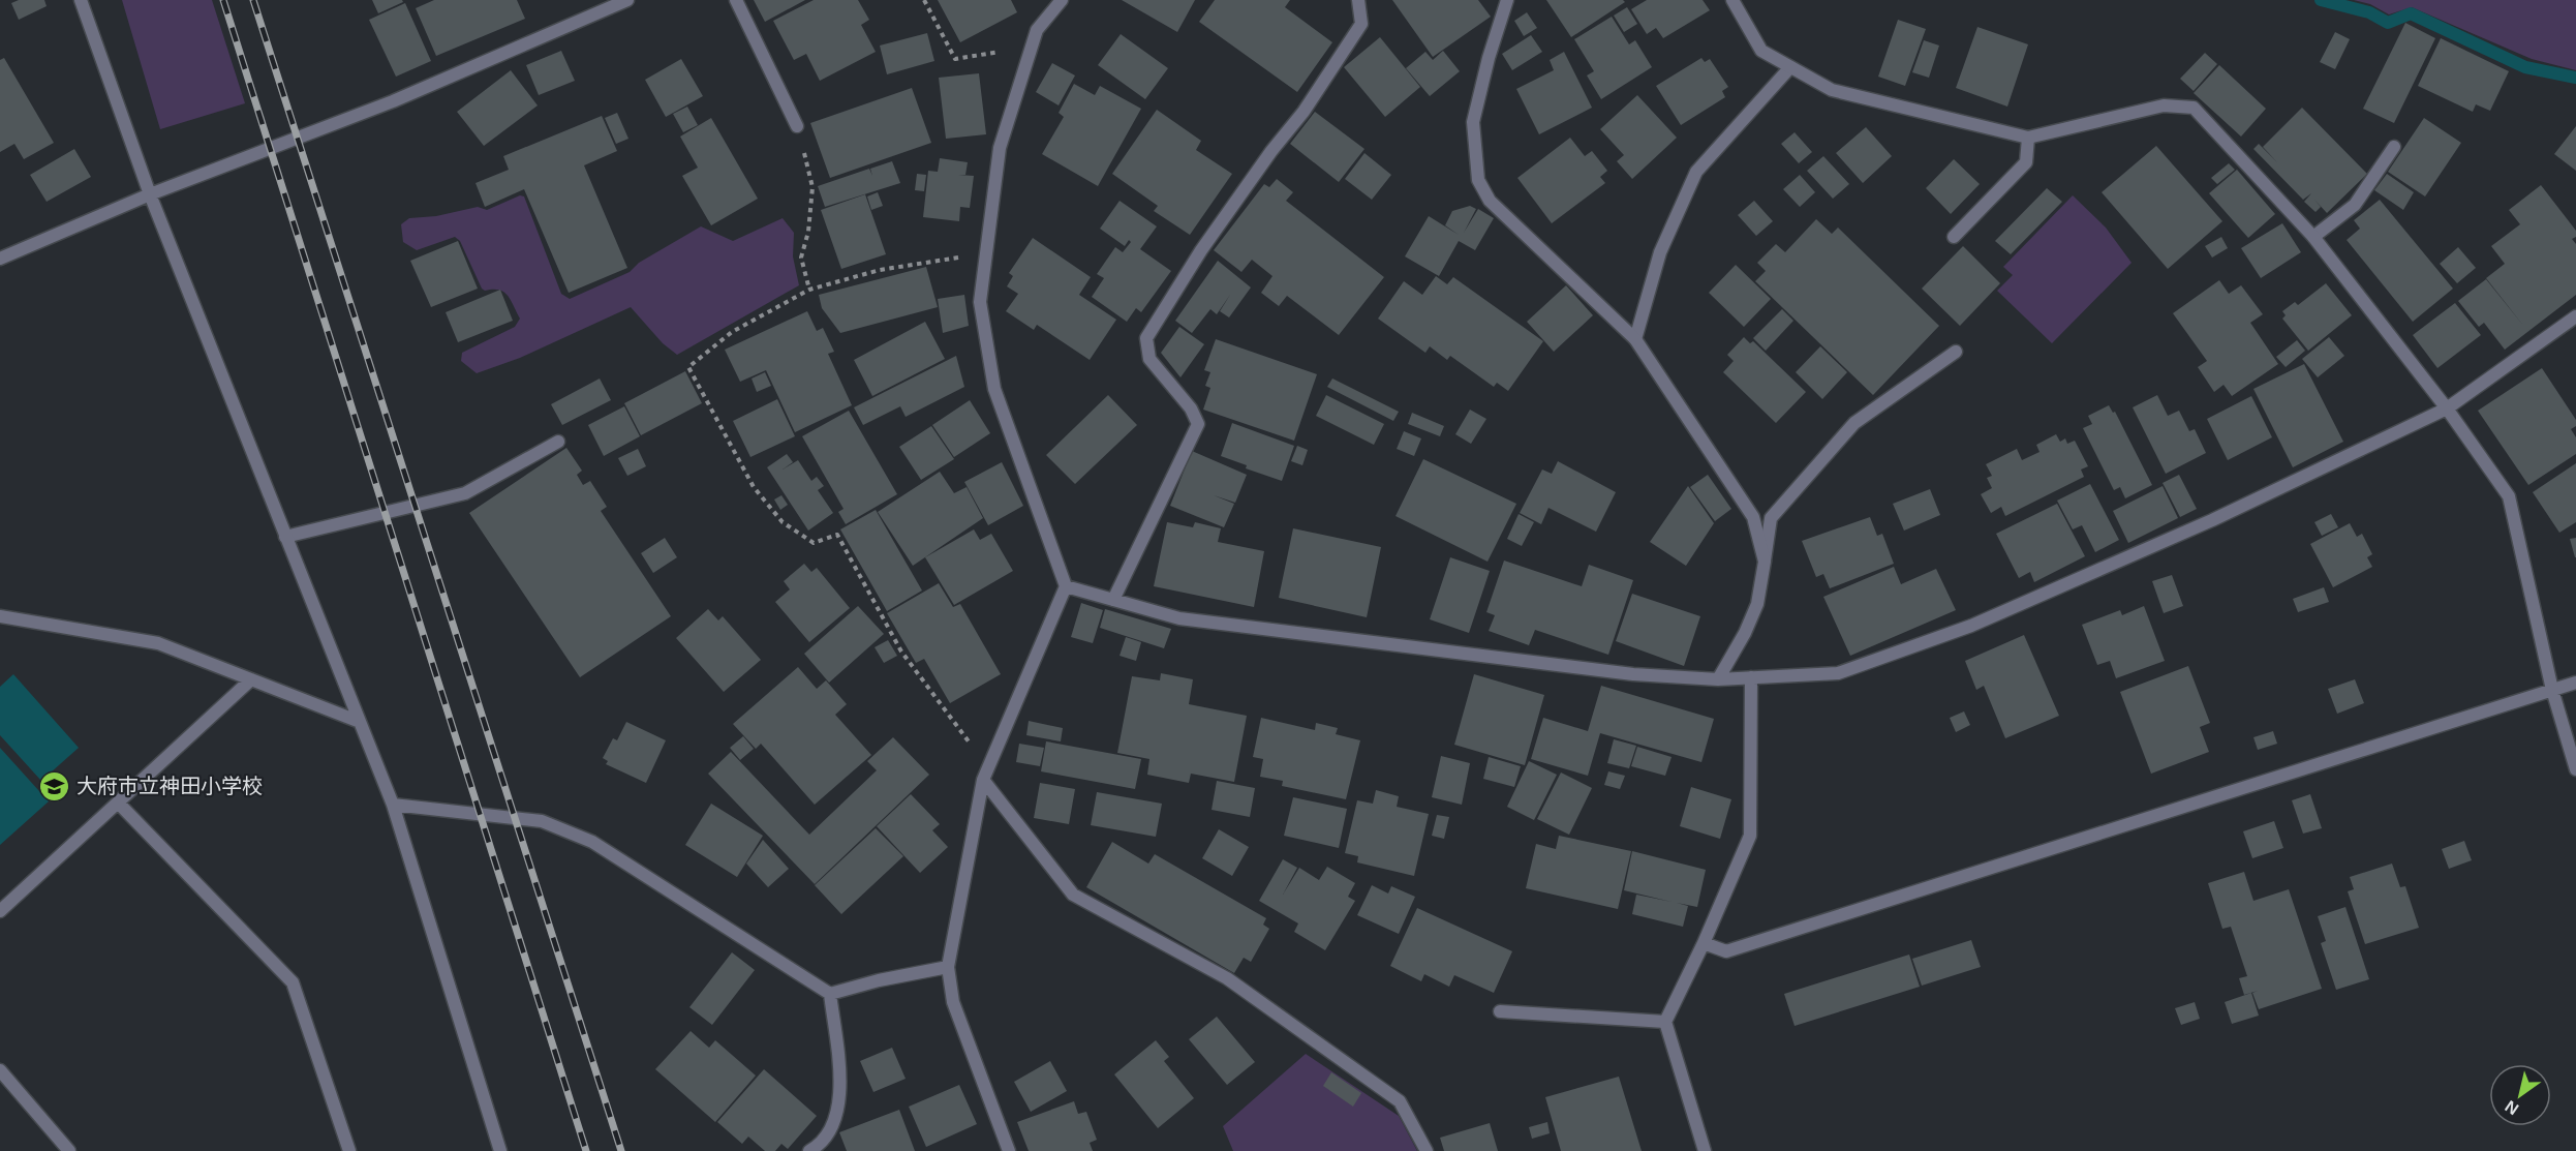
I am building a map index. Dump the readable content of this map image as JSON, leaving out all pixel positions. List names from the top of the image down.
{
  "places": {
    "school or university": ["大府市立神田小学校"]
  },
  "north": "bottom left"
}
